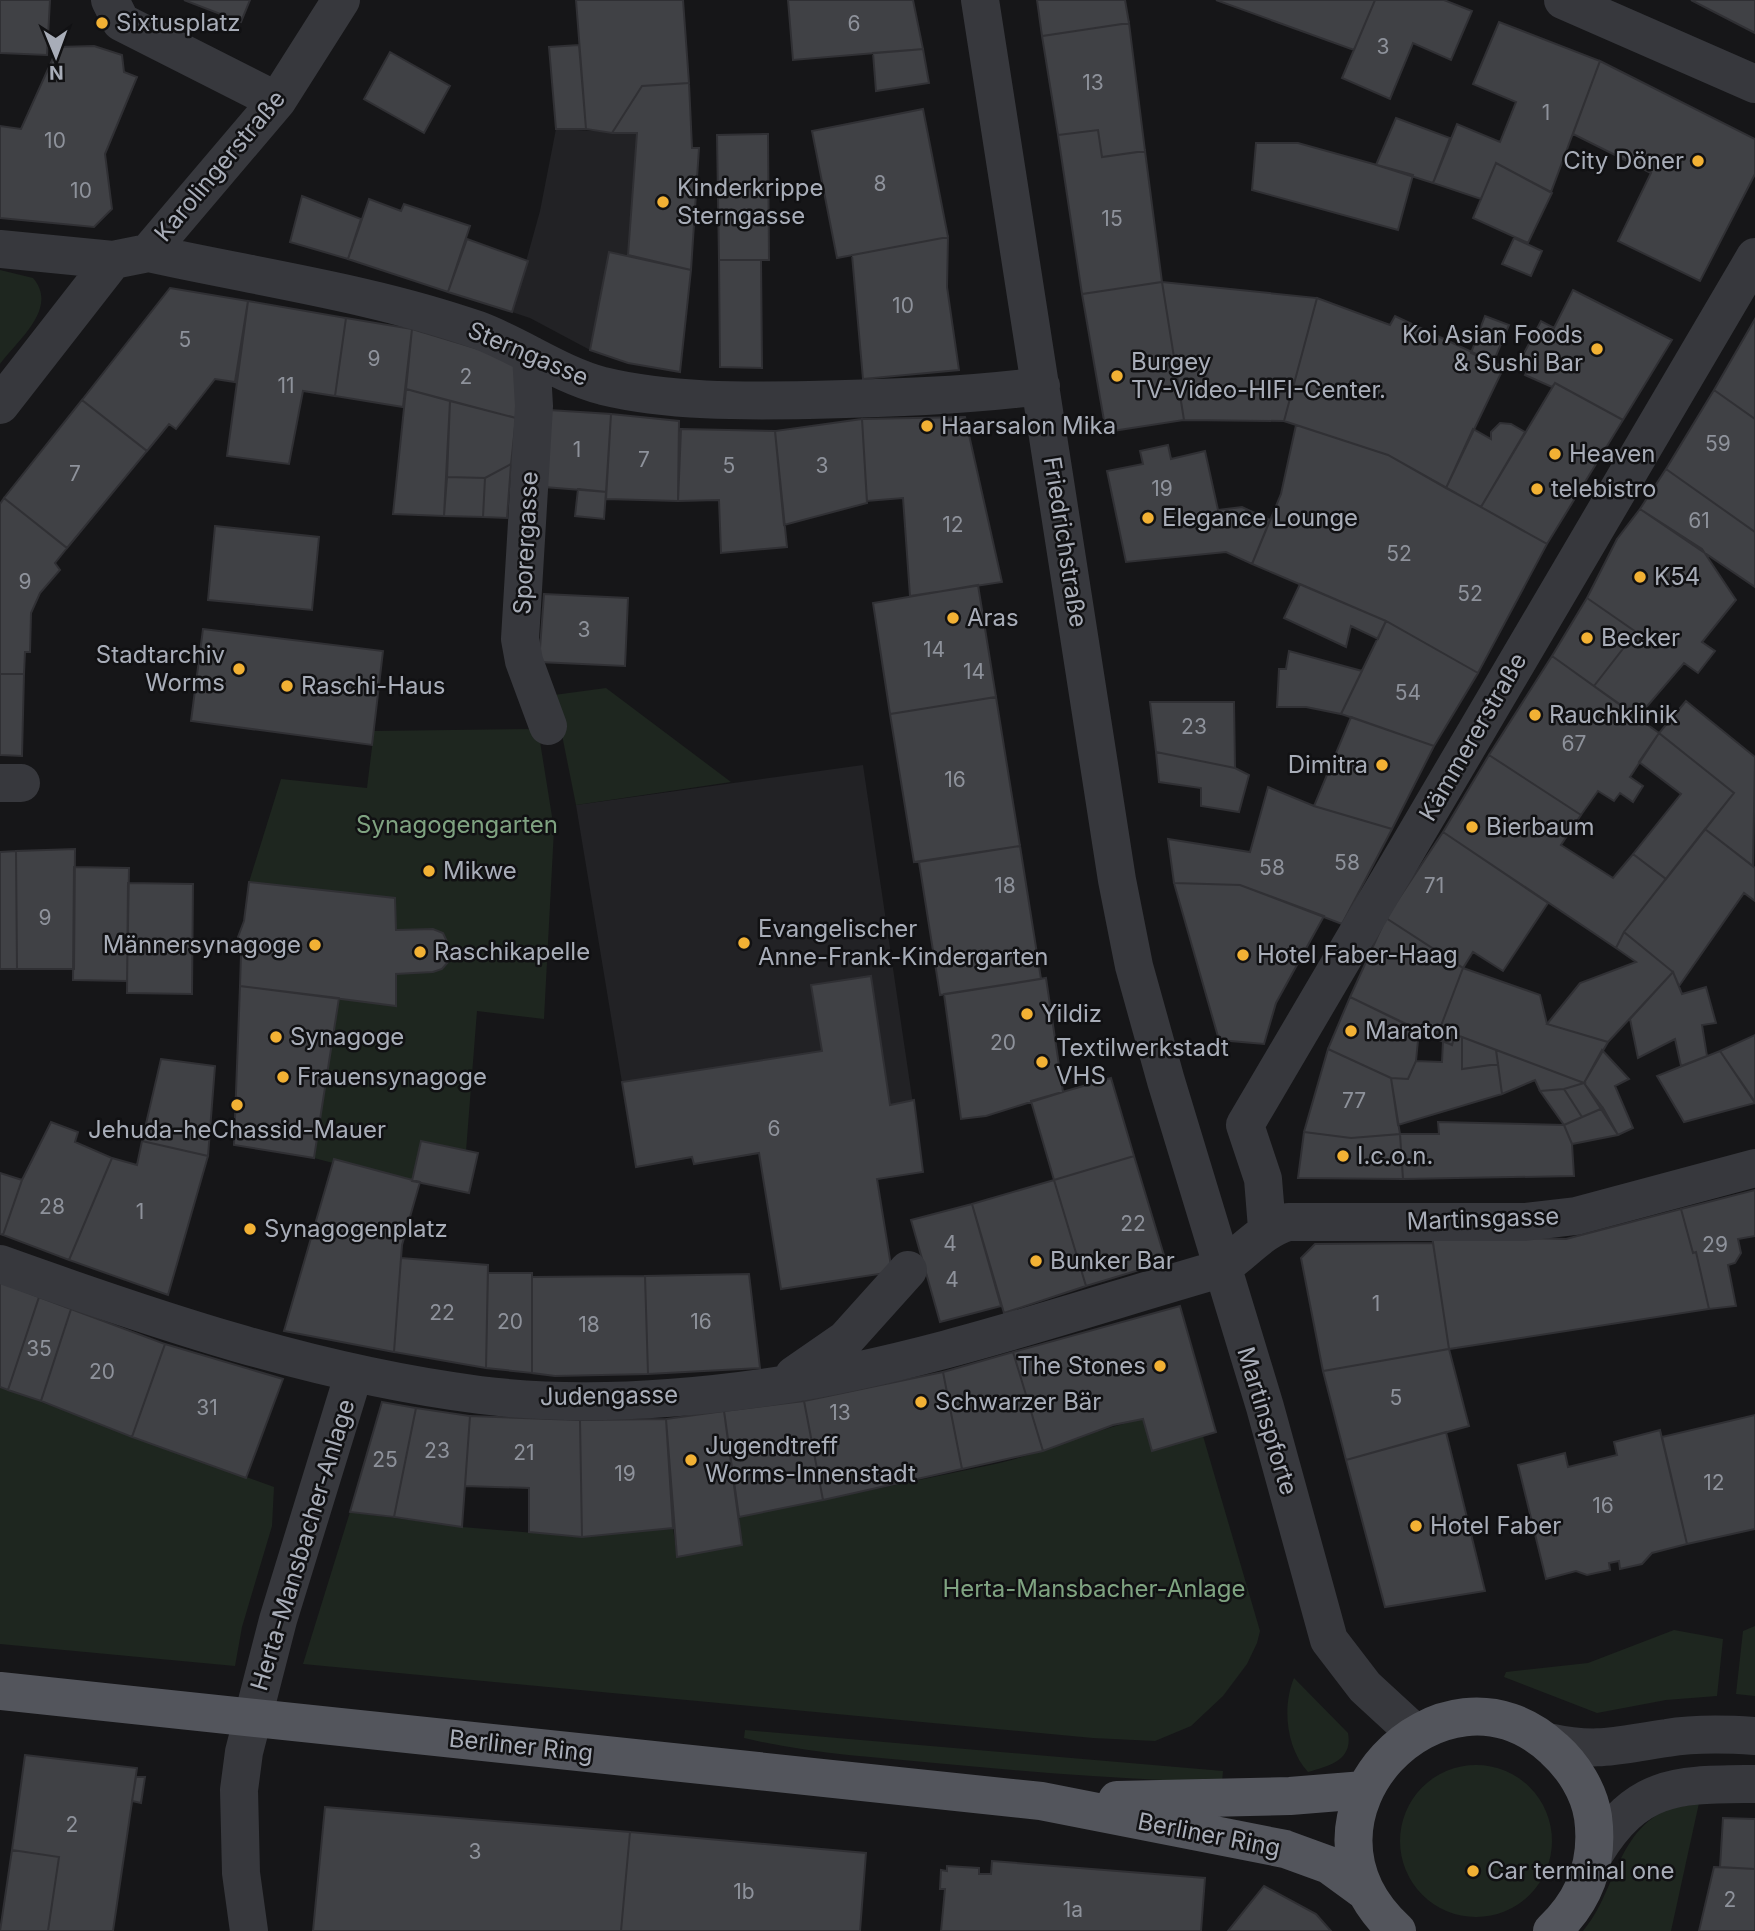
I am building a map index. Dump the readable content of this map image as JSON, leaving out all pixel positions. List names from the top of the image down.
{
  "streets": {
    "main road": ["Berliner Ring"],
    "street": [
      "Karolingerstraße",
      "Sterngasse",
      "Friedrichstraße",
      "Sporergasse",
      "Kämmererstraße",
      "Martinsgasse",
      "Judengasse",
      "Martinspforte",
      "Herta-Mansbacher-Anlage"
    ]
  },
  "crossings": [
    ["Karolingerstraße", "Sterngasse"],
    ["Sterngasse", "Friedrichstraße"],
    ["Sterngasse", "Sporergasse"],
    ["Friedrichstraße", "Martinspforte"],
    ["Kämmererstraße", "Martinsgasse"],
    ["Judengasse", "Martinspforte"],
    ["Judengasse", "Herta-Mansbacher-Anlage"],
    ["Herta-Mansbacher-Anlage", "Berliner Ring"]
  ],
  "parks": ["Synagogengarten", "Herta-Mansbacher-Anlage"],
  "places": [
    "Sixtusplatz",
    "City Döner",
    "Kinderkrippe Sterngasse",
    "Koi Asian Foods & Sushi Bar",
    "Burgey TV-Video-HIFI-Center.",
    "Haarsalon Mika",
    "Heaven",
    "telebistro",
    "Elegance Lounge",
    "K54",
    "Aras",
    "Becker",
    "Stadtarchiv Worms",
    "Raschi-Haus",
    "Rauchklinik",
    "Dimitra",
    "Bierbaum",
    "Mikwe",
    "Evangelischer Anne-Frank-Kindergarten",
    "Männersynagoge",
    "Raschikapelle",
    "Hotel Faber-Haag",
    "Yildiz",
    "Maraton",
    "Synagoge",
    "Textilwerkstadt VHS",
    "Frauensynagoge",
    "Jehuda-heChassid-Mauer",
    "I.c.o.n.",
    "Synagogenplatz",
    "Bunker Bar",
    "The Stones",
    "Schwarzer Bär",
    "Jugendtreff Worms-Innenstadt",
    "Hotel Faber",
    "Car terminal one"
  ],
  "house_numbers": [
    "6",
    "3",
    "13",
    "1",
    "10",
    "8",
    "10",
    "15",
    "10",
    "5",
    "9",
    "2",
    "11",
    "59",
    "1",
    "7",
    "5",
    "3",
    "7",
    "19",
    "61",
    "12",
    "52",
    "9",
    "52",
    "3",
    "14",
    "14",
    "54",
    "23",
    "67",
    "16",
    "58",
    "58",
    "18",
    "71",
    "9",
    "20",
    "77",
    "6",
    "28",
    "1",
    "22",
    "4",
    "29",
    "4",
    "1",
    "22",
    "20",
    "16",
    "18",
    "35",
    "20",
    "5",
    "31",
    "13",
    "23",
    "21",
    "25",
    "19",
    "12",
    "16",
    "2",
    "3",
    "1b",
    "2",
    "1a"
  ],
  "north": "bottom"
}
